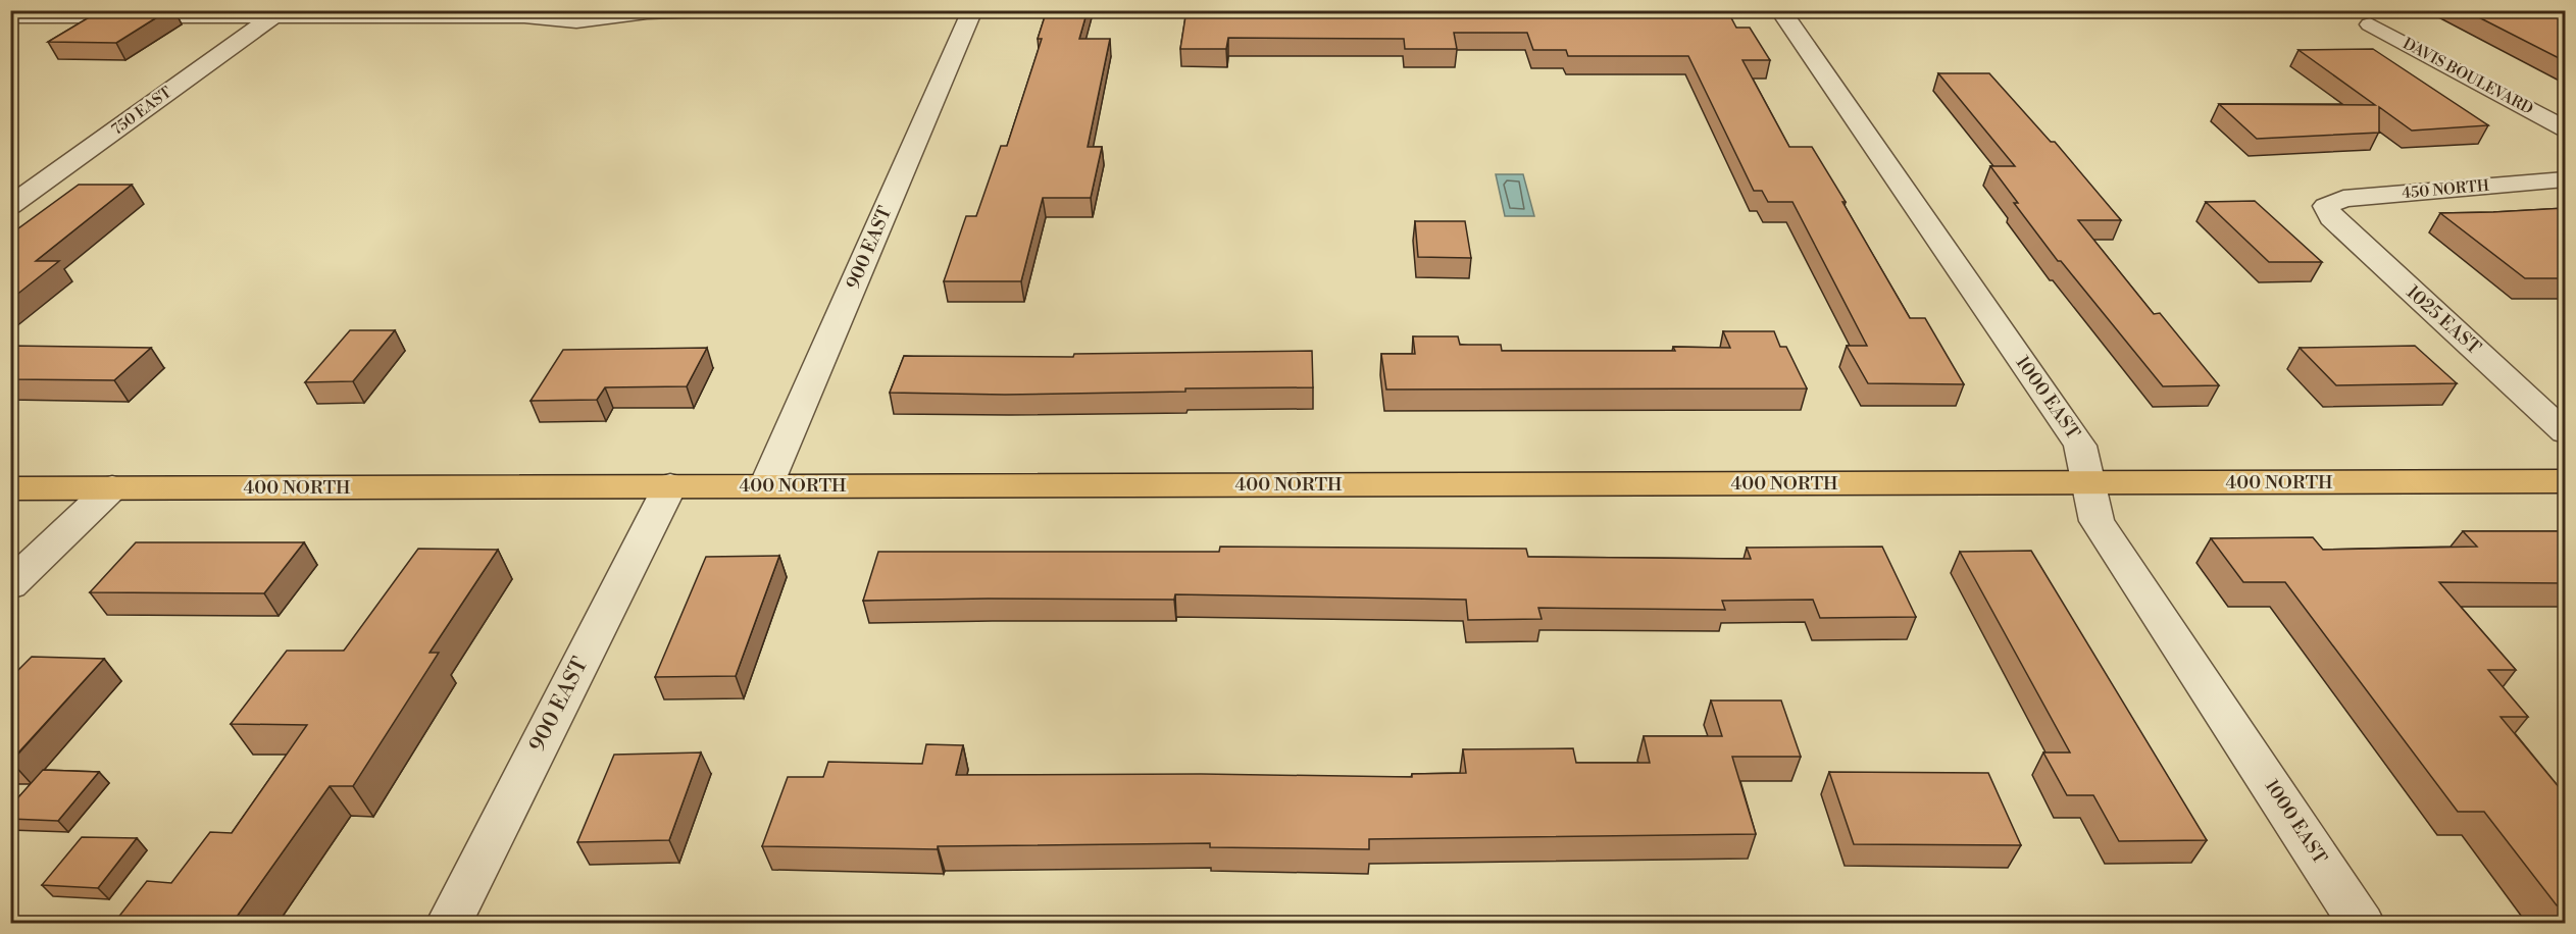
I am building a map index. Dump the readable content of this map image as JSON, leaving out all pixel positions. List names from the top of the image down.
{
  "streets": {
    "main road": ["400 NORTH"],
    "street": [
      "DAVIS BOULEVARD",
      "750 EAST",
      "450 NORTH",
      "900 EAST",
      "1025 EAST",
      "1000 EAST"
    ]
  },
  "crossings": [
    ["450 NORTH", "1025 EAST"],
    ["900 EAST", "400 NORTH"],
    ["1000 EAST", "400 NORTH"]
  ]
}
